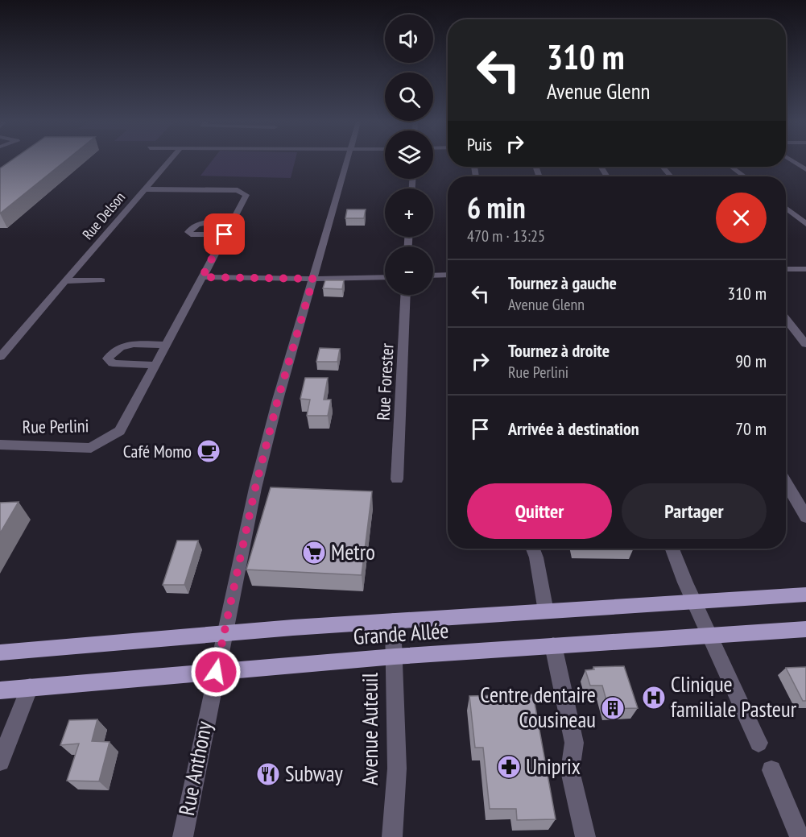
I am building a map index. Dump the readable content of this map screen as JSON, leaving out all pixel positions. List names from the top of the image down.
{
  "streets": {
    "main road": ["Grande Allée"],
    "street": [
      "Rue Delson",
      "Rue Forester",
      "Rue Perlini",
      "Avenue Auteuil",
      "Rue Anthony"
    ]
  },
  "crossings": [
    ["Rue Delson", "Rue Perlini"],
    ["Grande Allée", "Avenue Auteuil"],
    ["Grande Allée", "Rue Anthony"]
  ],
  "places": {
    "cafe": ["Café Momo"],
    "supermarket": ["Metro"],
    "hospital": ["Clinique familiale Pasteur"],
    "building": ["Centre dentaire Cousineau"],
    "pharmacy": ["Uniprix"],
    "restaurant": ["Subway"]
  },
  "page": {
    "map_buttons": ["+", "−"],
    "turn": ["310 m", "Avenue Glenn"],
    "then": "Puis",
    "heading": ["6 min", "470 m · 13:25"],
    "list": [
      {
        "name": "Tournez à gauche",
        "note": "Avenue Glenn",
        "value": "310 m"
      },
      {
        "name": "Tournez à droite",
        "note": "Rue Perlini",
        "value": "90 m"
      },
      {
        "name": "Arrivée à destination",
        "value": "70 m"
      }
    ],
    "buttons": ["Quitter", "Partager"]
  }
}
